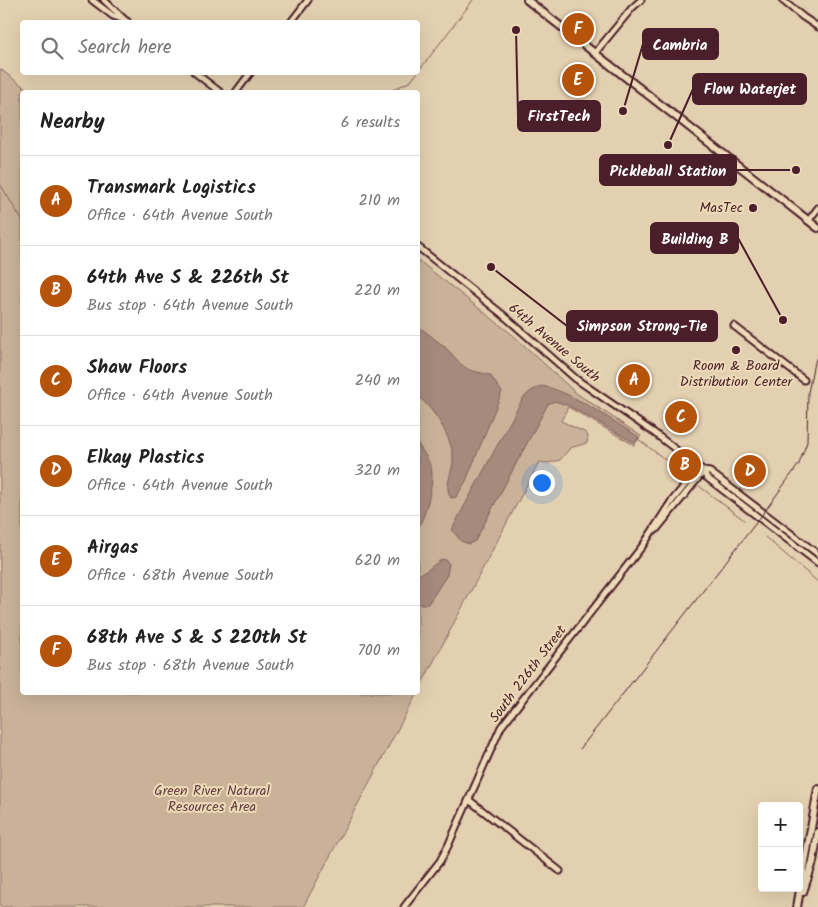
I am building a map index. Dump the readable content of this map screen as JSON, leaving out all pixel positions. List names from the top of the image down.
{
  "streets": {
    "street": ["64th Avenue South", "South 226th Street"]
  },
  "crossings": [
    ["64th Avenue South", "South 226th Street"]
  ],
  "parks": ["Green River Natural Resources Area"],
  "places": [
    "FirstTech",
    "Cambria",
    "Flow Waterjet",
    "Pickleball Station",
    "MasTec",
    "Simpson Strong-Tie",
    "Building B",
    "Room & Board Distribution Center"
  ],
  "page": {
    "pins": [
      "F",
      "E",
      "A",
      "C",
      "B",
      "D"
    ],
    "search": "Search here",
    "heading": ["Nearby", "6 results"],
    "list": [
      {
        "mark": "A",
        "name": "Transmark Logistics",
        "note": "Office · 64th Avenue South",
        "value": "210 m"
      },
      {
        "mark": "B",
        "name": "64th Ave S & 226th St",
        "note": "Bus stop · 64th Avenue South",
        "value": "220 m"
      },
      {
        "mark": "C",
        "name": "Shaw Floors",
        "note": "Office · 64th Avenue South",
        "value": "240 m"
      },
      {
        "mark": "D",
        "name": "Elkay Plastics",
        "note": "Office · 64th Avenue South",
        "value": "320 m"
      },
      {
        "mark": "E",
        "name": "Airgas",
        "note": "Office · 68th Avenue South",
        "value": "620 m"
      },
      {
        "mark": "F",
        "name": "68th Ave S & S 220th St",
        "note": "Bus stop · 68th Avenue South",
        "value": "700 m"
      }
    ],
    "map_buttons": ["+", "−"]
  }
}
